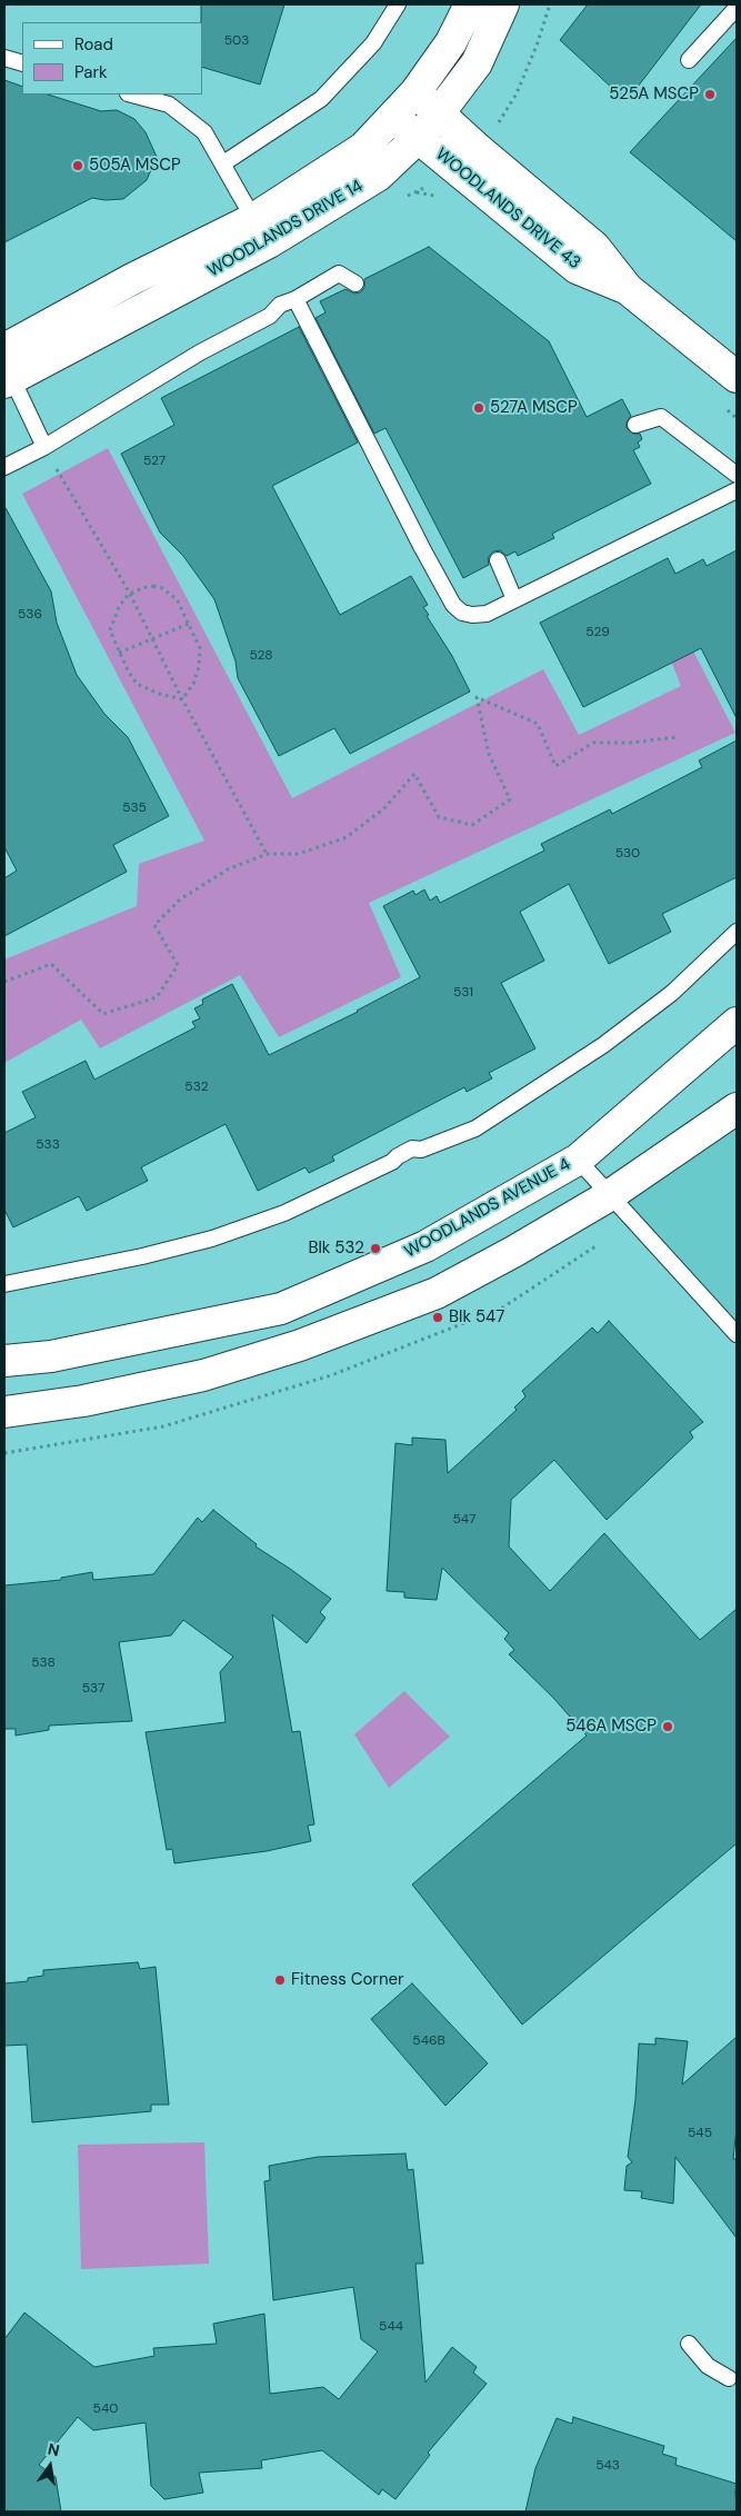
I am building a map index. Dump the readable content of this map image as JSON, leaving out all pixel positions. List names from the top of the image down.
{
  "streets": {
    "street": ["WOODLANDS DRIVE 43", "WOODLANDS DRIVE 14", "WOODLANDS AVENUE 4"]
  },
  "crossings": [
    ["WOODLANDS DRIVE 43", "WOODLANDS DRIVE 14"]
  ],
  "places": [
    "525A MSCP",
    "505A MSCP",
    "527A MSCP",
    "Blk 532",
    "Blk 547",
    "546A MSCP",
    "Fitness Corner"
  ],
  "house_numbers": [
    "503",
    "527",
    "536",
    "529",
    "528",
    "535",
    "530",
    "531",
    "532",
    "533",
    "547",
    "538",
    "537",
    "546B",
    "545",
    "544",
    "540",
    "543"
  ],
  "legend": ["Road", "Park"],
  "north": "top"
}
